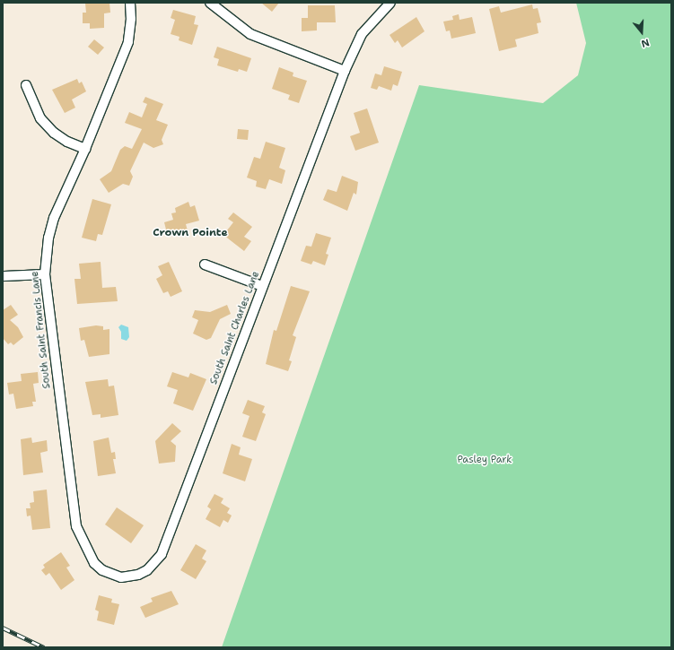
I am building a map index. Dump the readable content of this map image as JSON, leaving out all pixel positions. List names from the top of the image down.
{
  "streets": {
    "street": ["South Saint Charles Lane", "South Saint Francis Lane"]
  },
  "crossings": [
    ["South Saint Charles Lane", "South Saint Francis Lane"]
  ],
  "districts": ["Crown Pointe"],
  "parks": ["Pasley Park"],
  "north": "bottom"
}
